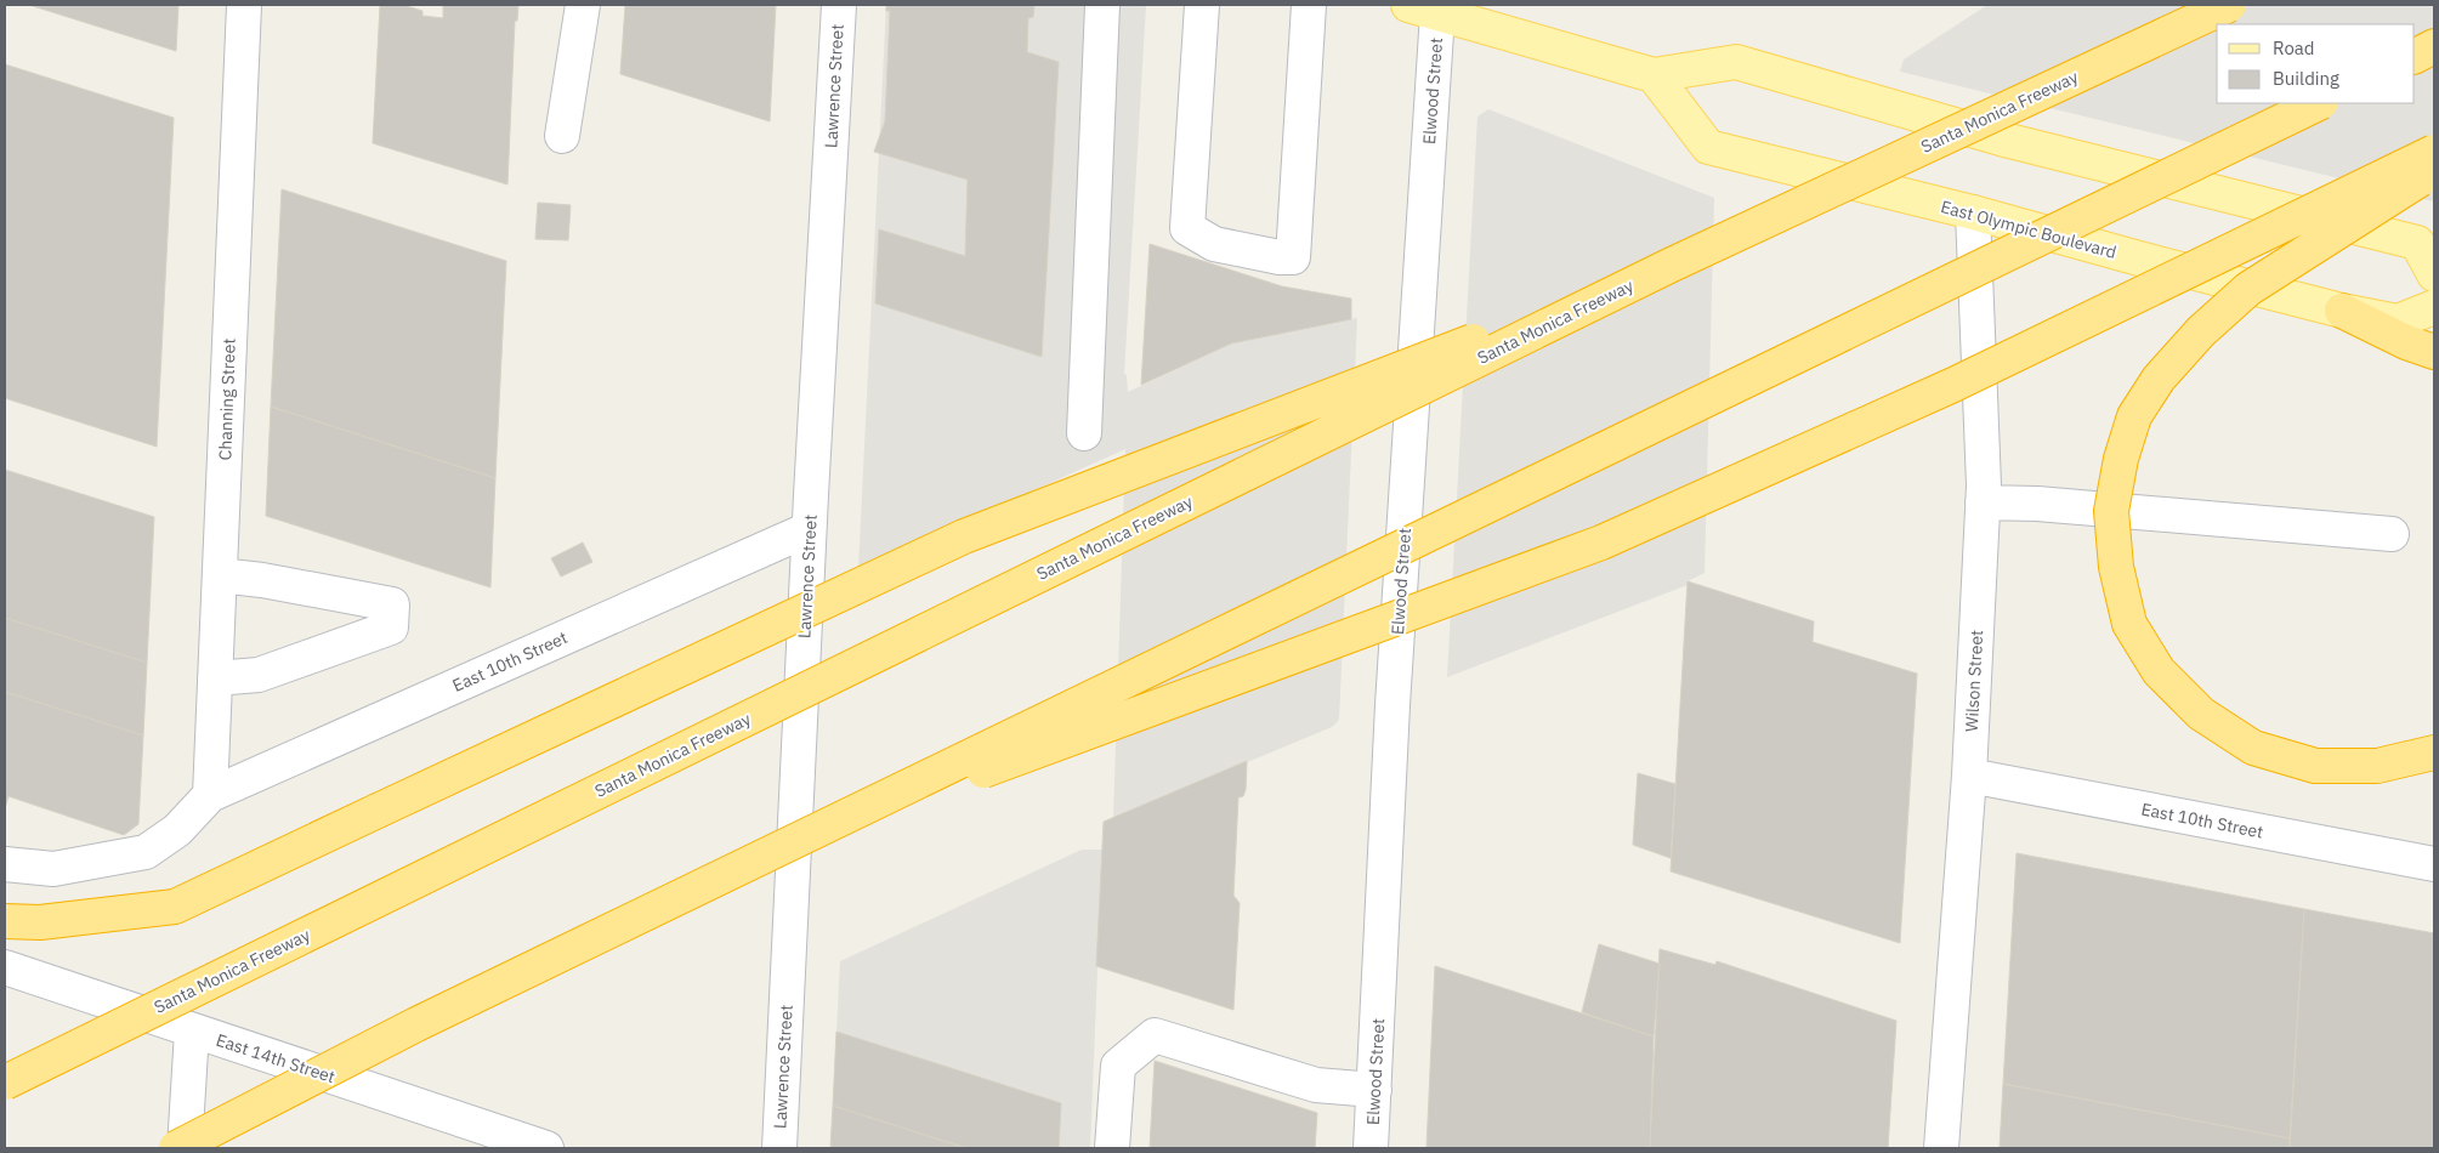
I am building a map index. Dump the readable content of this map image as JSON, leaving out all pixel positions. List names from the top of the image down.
{
  "streets": {
    "highway": ["Santa Monica Freeway"],
    "main road": ["East Olympic Boulevard"],
    "street": [
      "Lawrence Street",
      "Elwood Street",
      "Channing Street",
      "East 10th Street",
      "Wilson Street",
      "East 14th Street"
    ]
  },
  "crossings": [
    ["Lawrence Street", "East 10th Street"],
    ["East Olympic Boulevard", "Wilson Street"],
    ["Channing Street", "East 10th Street"],
    ["East 10th Street", "Wilson Street"]
  ],
  "legend": ["Road", "Building"]
}
